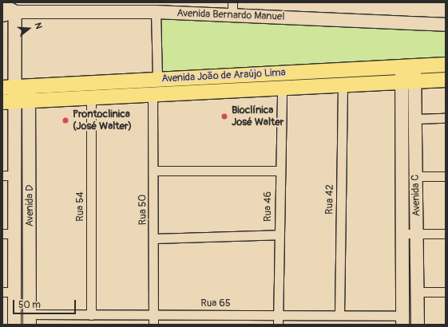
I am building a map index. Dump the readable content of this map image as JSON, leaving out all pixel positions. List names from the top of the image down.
{
  "streets": {
    "main road": ["Avenida João de Araújo Lima"],
    "street": [
      "Avenida Bernardo Manuel",
      "Avenida C",
      "Rua 42",
      "Avenida D",
      "Rua 54",
      "Rua 46",
      "Rua 50",
      "Rua 65"
    ]
  },
  "crossings": [
    ["Avenida João de Araújo Lima", "Avenida C"],
    ["Avenida João de Araújo Lima", "Rua 42"],
    ["Avenida João de Araújo Lima", "Avenida D"],
    ["Avenida João de Araújo Lima", "Rua 54"],
    ["Avenida João de Araújo Lima", "Rua 46"],
    ["Avenida João de Araújo Lima", "Rua 50"],
    ["Avenida C", "Rua 65"],
    ["Rua 42", "Rua 65"],
    ["Avenida D", "Rua 65"],
    ["Rua 54", "Rua 65"],
    ["Rua 46", "Rua 65"],
    ["Rua 50", "Rua 65"]
  ],
  "places": ["Bioclínica José Walter", "Prontoclinica (José Walter)"],
  "scale_bar": "50 m",
  "north": "right"
}
